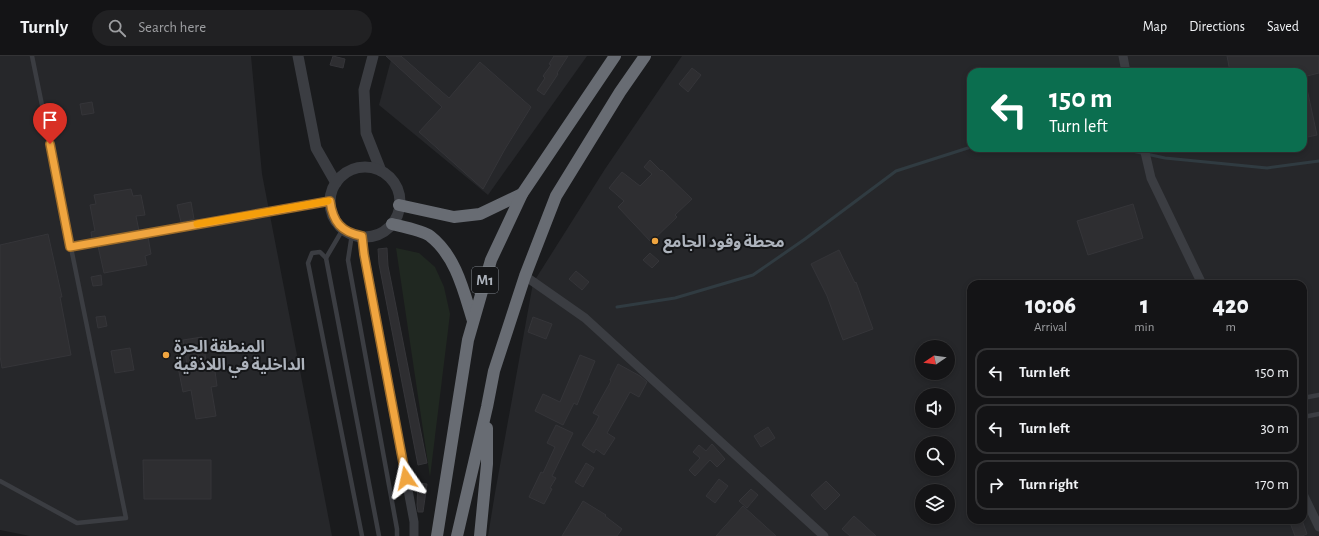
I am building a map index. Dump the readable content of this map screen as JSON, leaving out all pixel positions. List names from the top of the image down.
{
  "streets": {
    "highway": ["M1"]
  },
  "places": ["محطة وقود الجامع", "المنطقة الحرة الداخلية في اللاذقية"],
  "north": "left",
  "page": {
    "header": "Turnly",
    "search": "Search here",
    "nav": ["Map", "Directions", "Saved"],
    "turn": ["150 m", "Turn left"],
    "eta": [
      "10:06",
      "Arrival",
      "1",
      "min",
      "420",
      "m"
    ],
    "list": [
      {
        "name": "Turn left",
        "value": "150 m"
      },
      {
        "name": "Turn left",
        "value": "30 m"
      },
      {
        "name": "Turn right",
        "value": "170 m"
      }
    ]
  }
}
